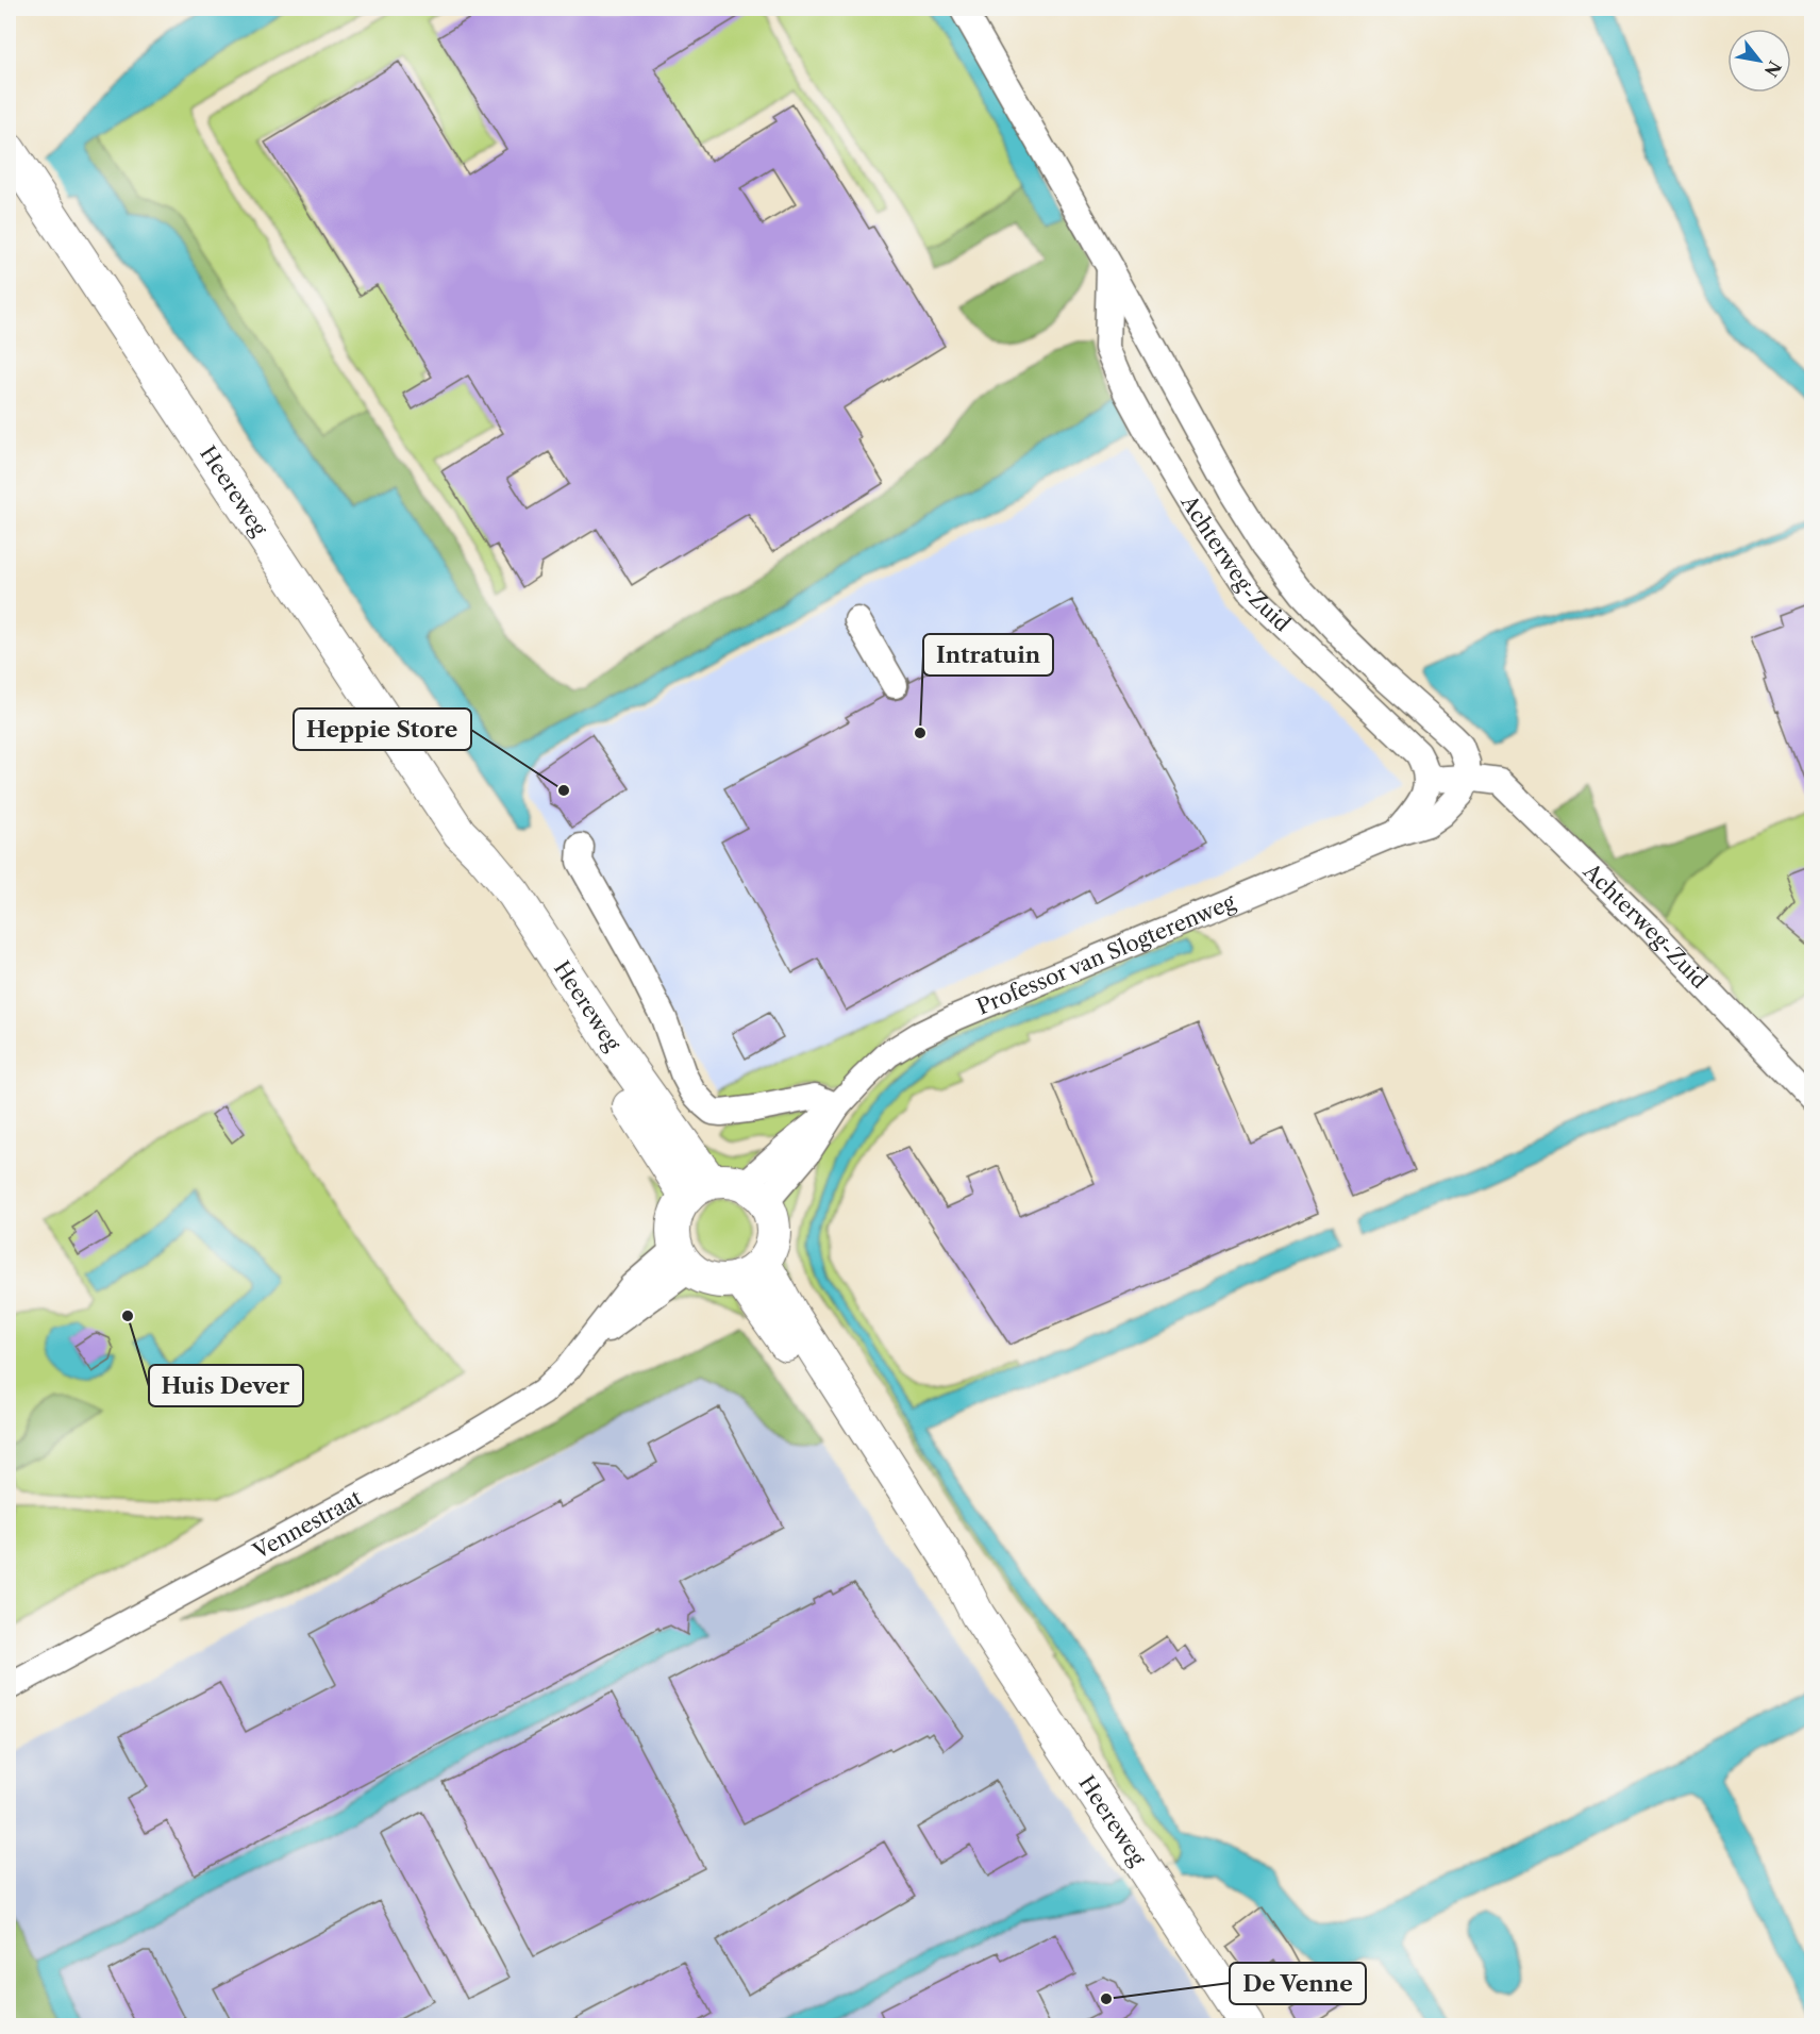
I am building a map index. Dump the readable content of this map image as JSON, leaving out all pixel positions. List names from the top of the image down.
{
  "streets": {
    "main road": ["Heereweg"],
    "street": ["Achterweg-Zuid", "Professor van Slogterenweg", "Vennestraat"]
  },
  "crossings": [
    ["Heereweg", "Professor van Slogterenweg"],
    ["Heereweg", "Vennestraat"],
    ["Achterweg-Zuid", "Professor van Slogterenweg"],
    ["Professor van Slogterenweg", "Vennestraat"]
  ],
  "places": [
    "Intratuin",
    "Heppie Store",
    "Huis Dever",
    "De Venne"
  ],
  "north": "bottom right"
}
